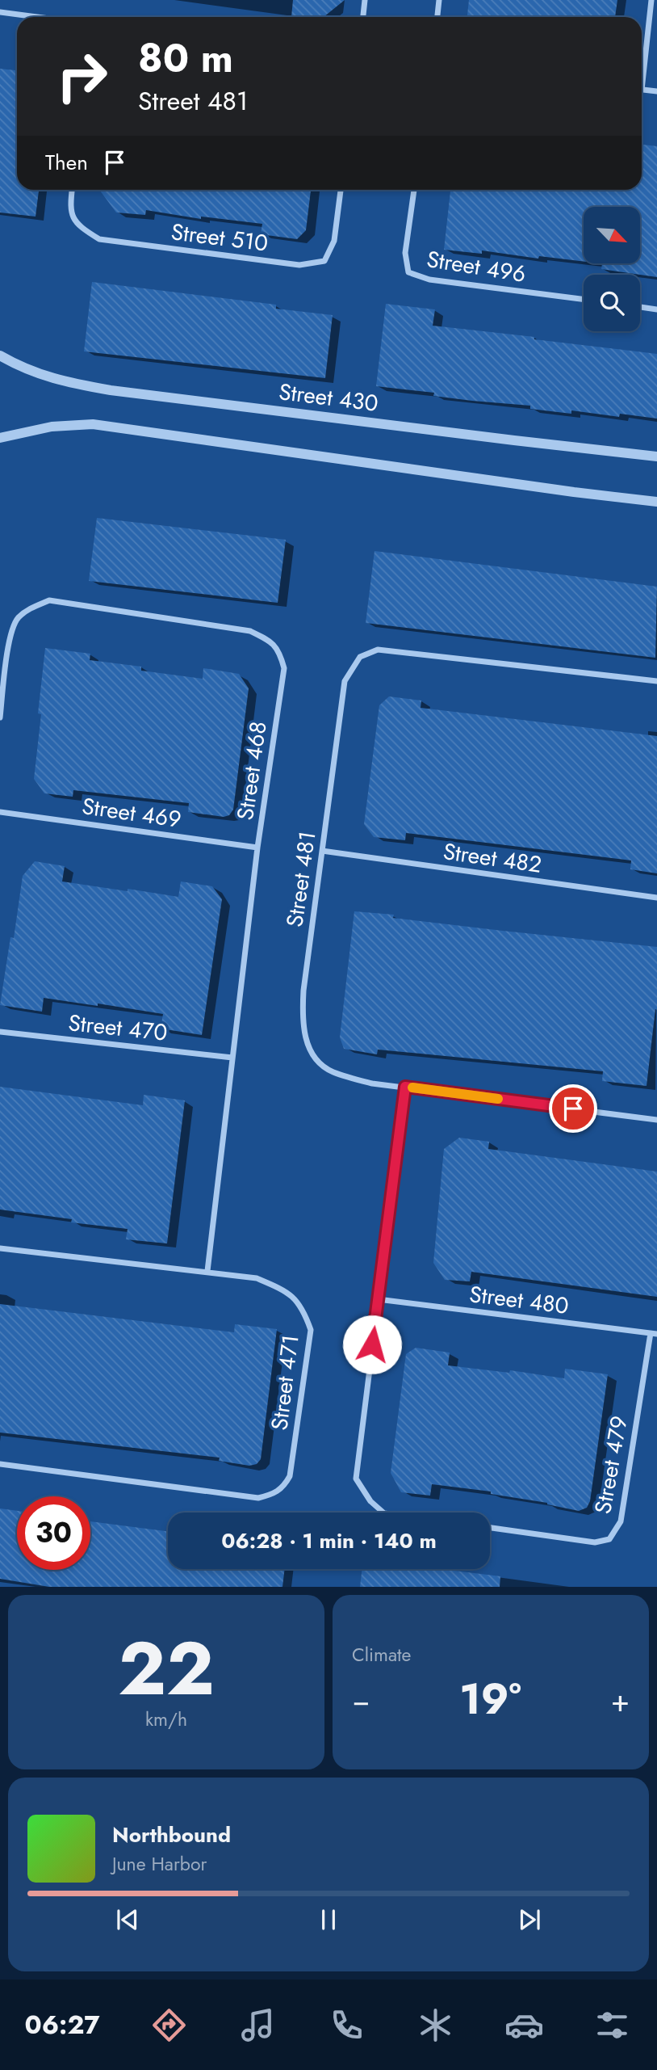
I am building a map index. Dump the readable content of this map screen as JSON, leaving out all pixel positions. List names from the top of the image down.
{
  "streets": {
    "street": [
      "Street 510",
      "Street 496",
      "Street 430",
      "Street 468",
      "Street 469",
      "Street 482",
      "Street 481",
      "Street 470",
      "Street 480",
      "Street 471",
      "Street 479"
    ]
  },
  "crossings": [
    ["Street 468", "Street 469"],
    ["Street 468", "Street 470"],
    ["Street 468", "Street 471"],
    ["Street 482", "Street 481"],
    ["Street 480", "Street 479"]
  ],
  "north": "bottom right",
  "page": {
    "turn": ["80 m", "Street 481"],
    "then": "Then",
    "limit": "30",
    "trip": "06:28 · 1 min · 140 m",
    "tile": [
      ["22", "km/h"],
      "Climate"
    ],
    "heat": ["−", "19°", "+"],
    "song": ["Northbound", "June Harbor"],
    "tabs": "06:27"
  }
}
